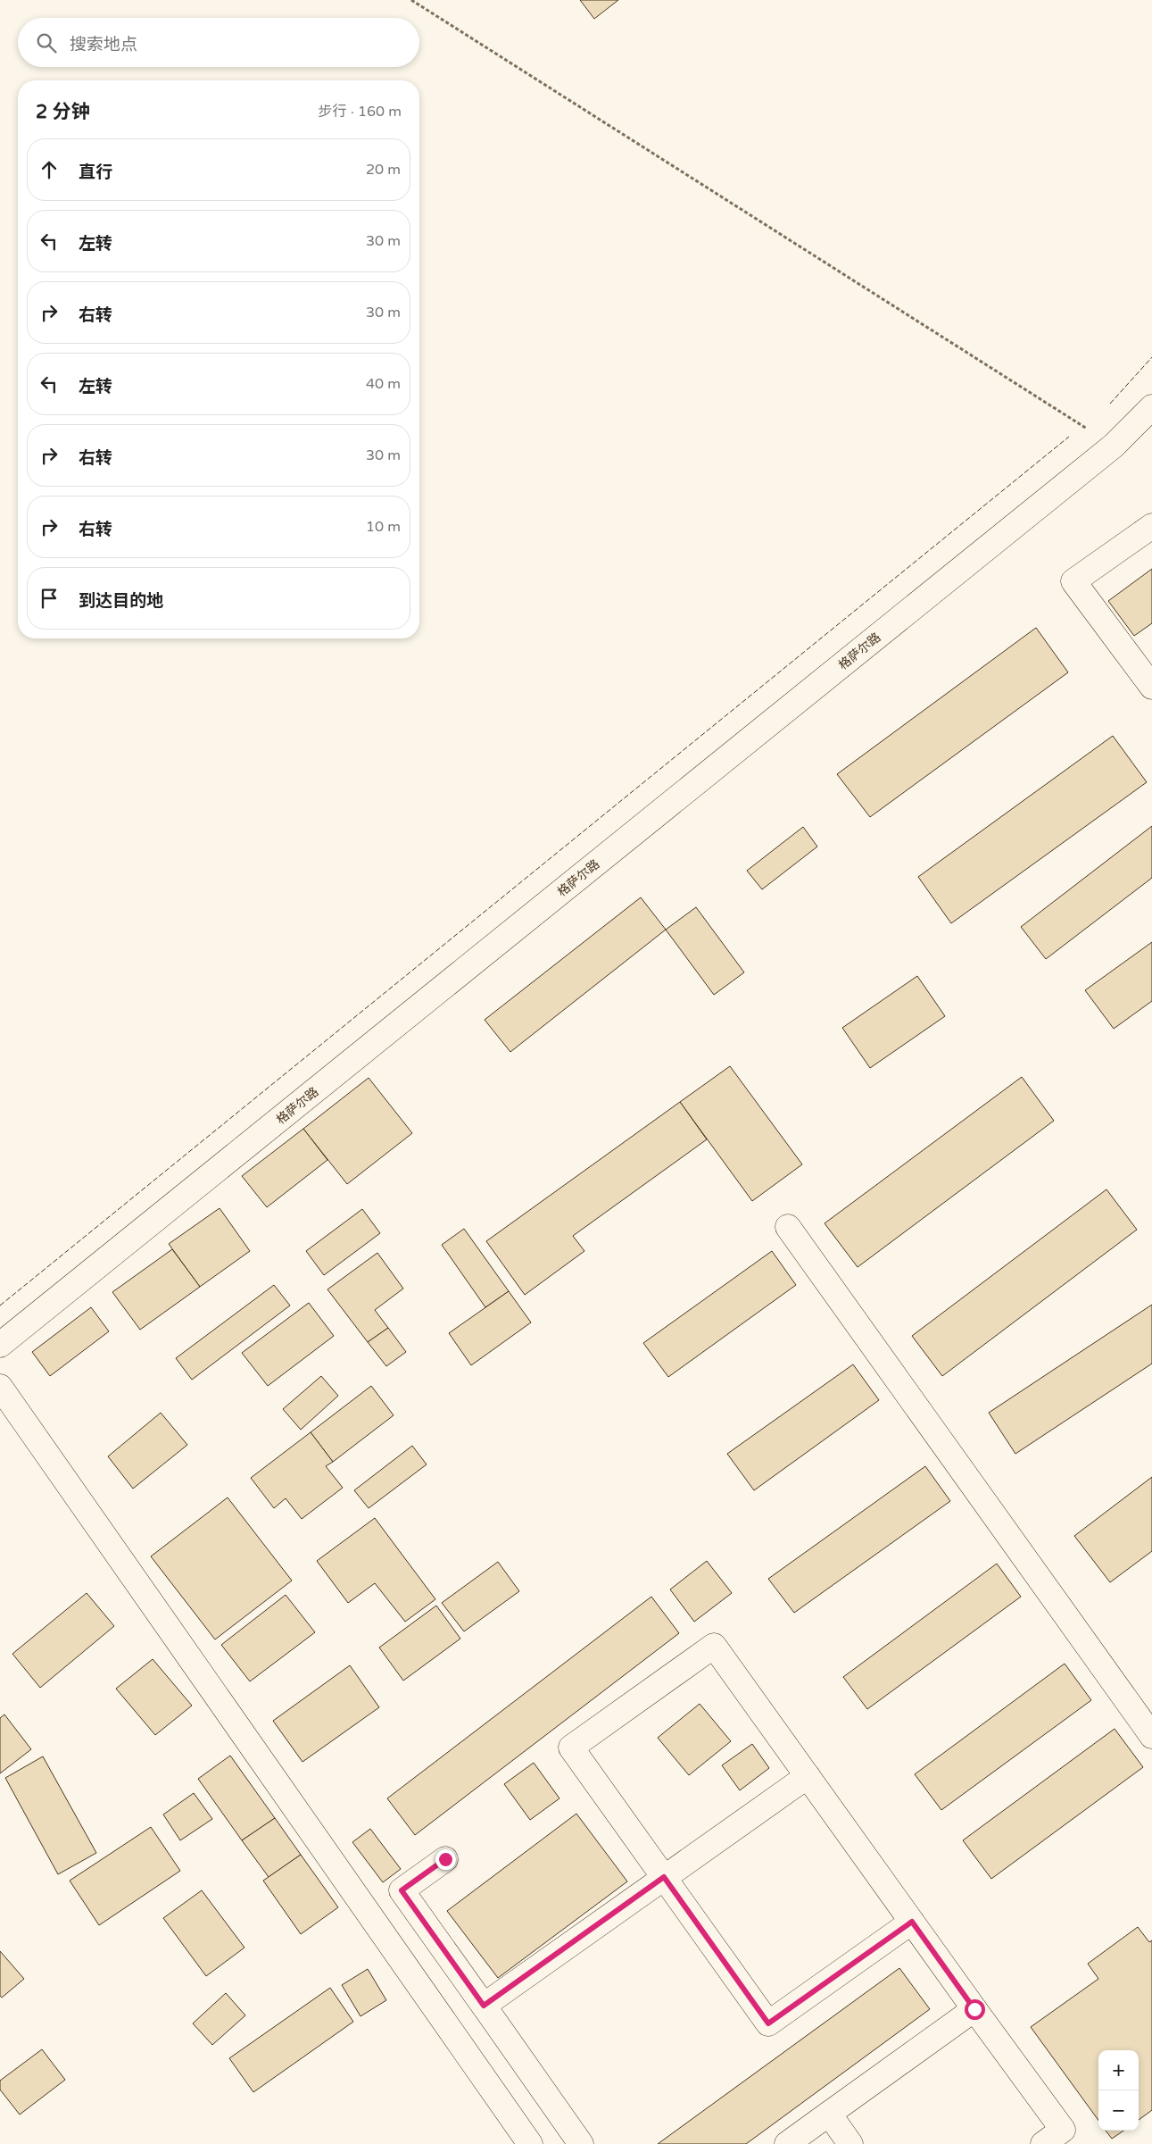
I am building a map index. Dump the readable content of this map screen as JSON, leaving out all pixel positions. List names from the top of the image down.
{
  "streets": {
    "street": ["格萨尔路"]
  },
  "page": {
    "search": "搜索地点",
    "heading": ["2 分钟", "步行 · 160 m"],
    "list": [
      ["直行", "20 m"],
      ["左转", "30 m"],
      ["右转", "30 m"],
      ["左转", "40 m"],
      ["右转", "30 m"],
      ["右转", "10 m"],
      "到达目的地"
    ],
    "map_buttons": ["+", "−"]
  }
}
